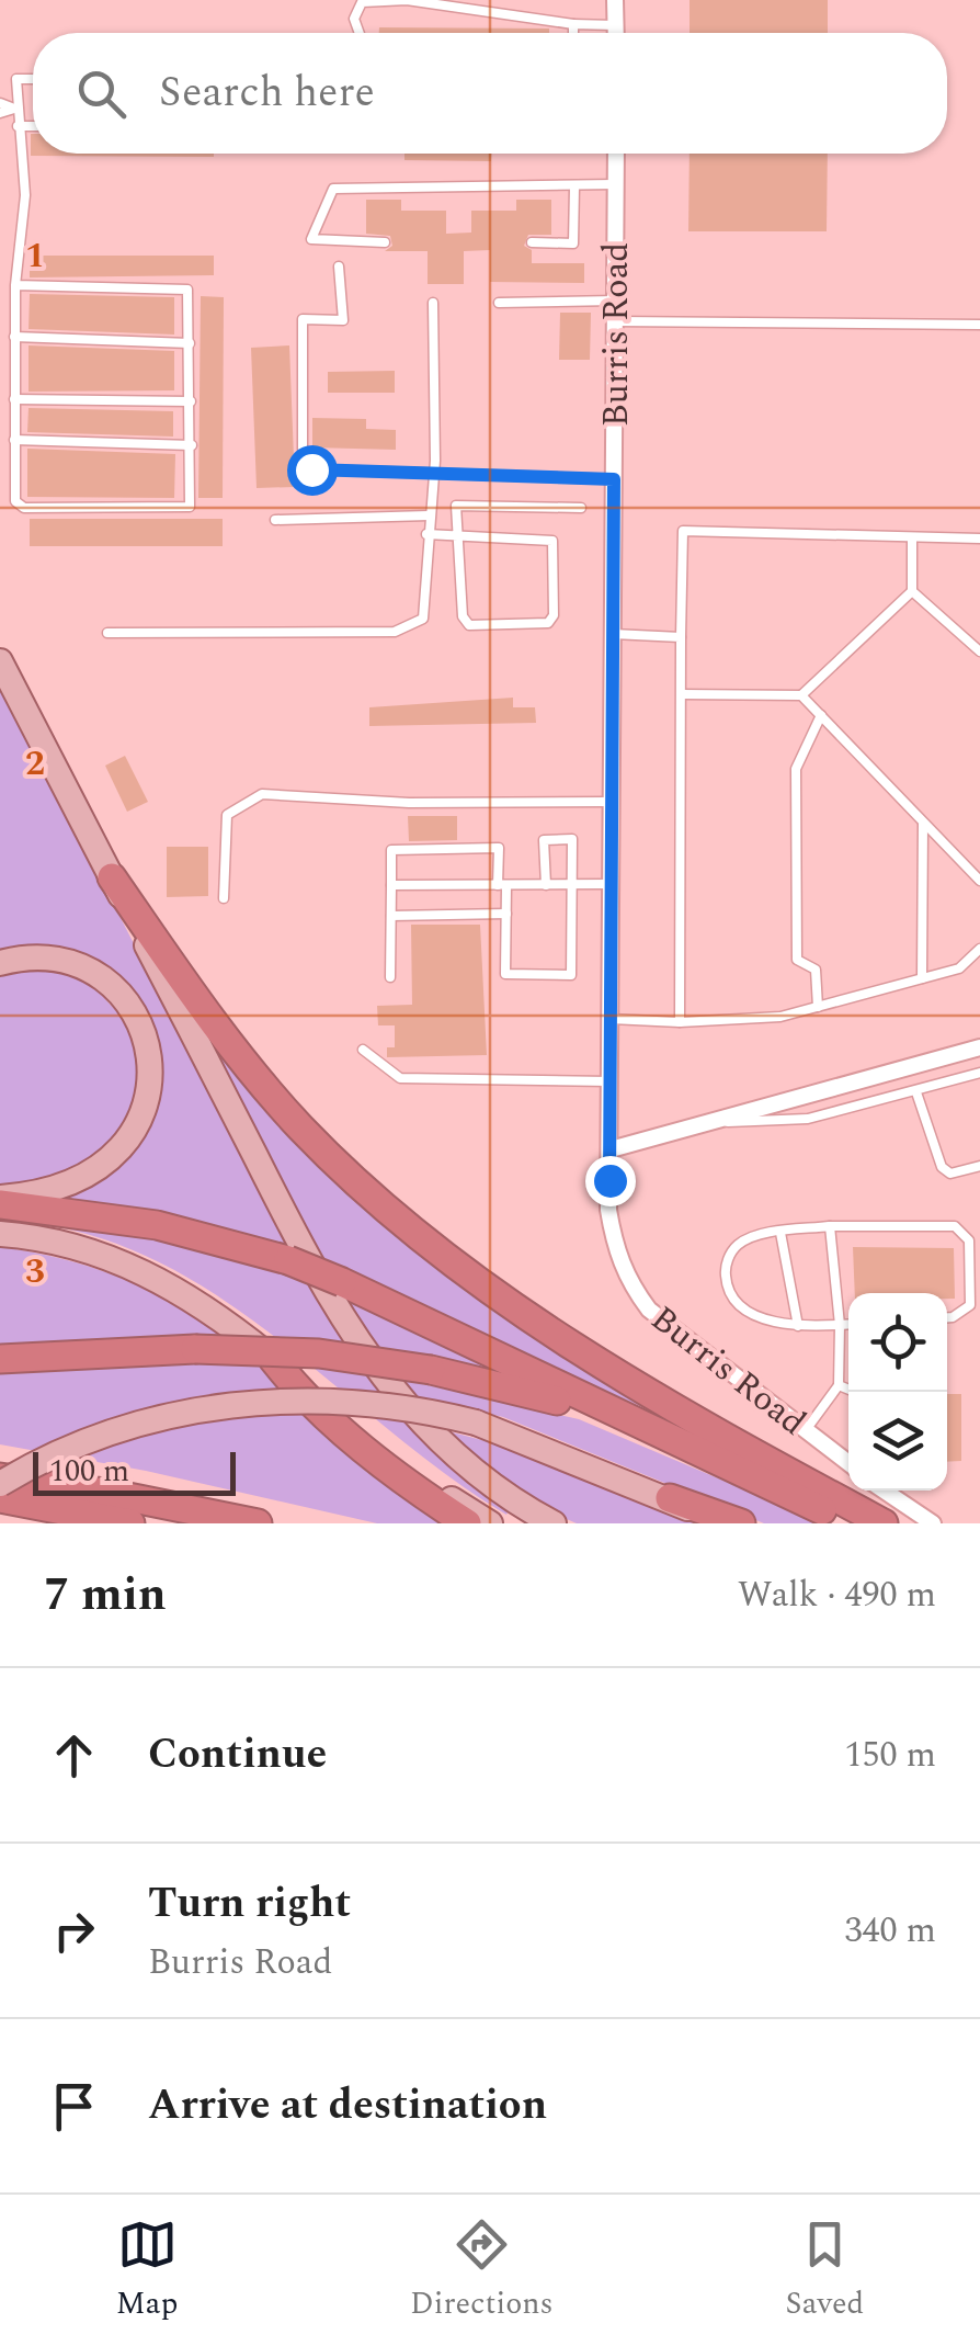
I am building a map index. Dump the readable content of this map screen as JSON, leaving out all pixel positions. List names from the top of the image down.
{
  "streets": {
    "street": ["Burris Road"]
  },
  "scale_bar": "100 m",
  "page": {
    "search": "Search here",
    "scale": "100 m",
    "heading": ["7 min", "Walk · 490 m"],
    "list": [
      ["Continue", "150 m"],
      ["Turn right", "Burris Road", "340 m"],
      "Arrive at destination"
    ],
    "nav": ["Map", "Directions", "Saved"]
  },
  "grid": {
    "rows": ["1", "2", "3"]
  }
}
